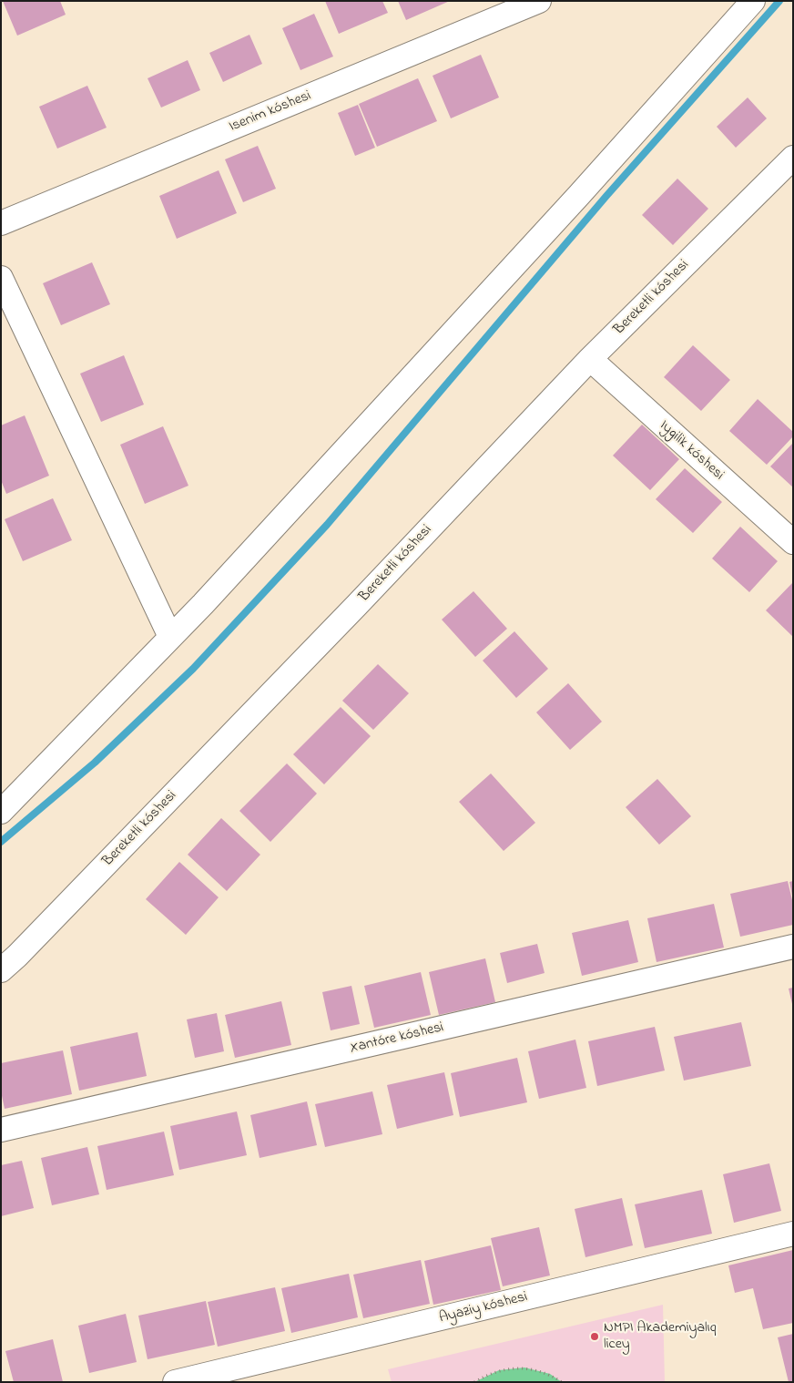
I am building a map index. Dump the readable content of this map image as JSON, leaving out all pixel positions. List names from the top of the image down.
{
  "streets": {
    "street": [
      "Isenim kóshesi",
      "Bereketli kóshesi",
      "Iygilik kóshesi",
      "Xantóre kóshesi",
      "Ayaziy kóshesi"
    ]
  },
  "crossings": [
    ["Bereketli kóshesi", "Iygilik kóshesi"]
  ],
  "places": ["NMPI Akademiyalıq licey"]
}
